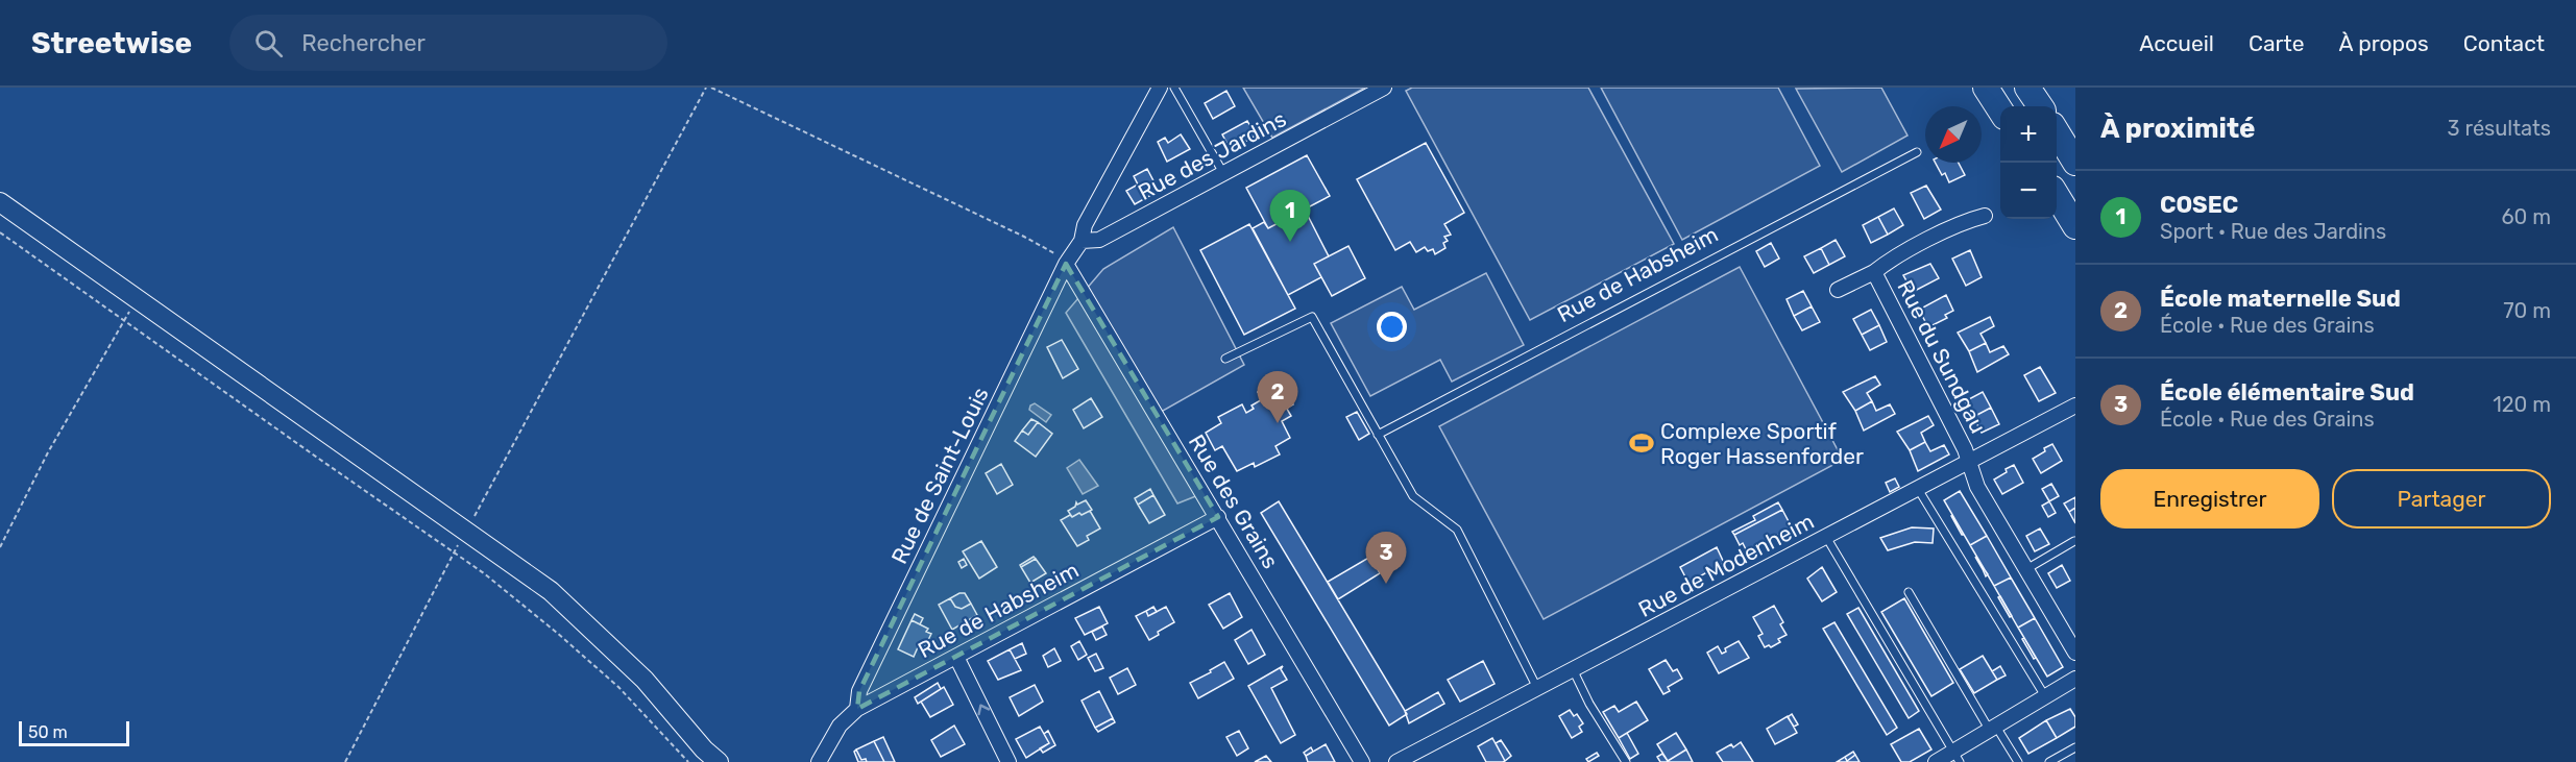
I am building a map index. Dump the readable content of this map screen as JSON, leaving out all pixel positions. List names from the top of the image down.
{
  "streets": {
    "street": [
      "Rue des Jardins",
      "Rue de Habsheim",
      "Rue du Sundgau",
      "Rue de Saint-Louis",
      "Rue des Grains",
      "Rue de Modenheim"
    ]
  },
  "crossings": [
    ["Rue de Habsheim", "Rue de Saint-Louis"],
    ["Rue de Habsheim", "Rue des Grains"],
    ["Rue du Sundgau", "Rue de Modenheim"],
    ["Rue de Saint-Louis", "Rue des Grains"]
  ],
  "places": {
    "sports": ["Complexe Sportif Roger Hassenforder"]
  },
  "scale_bar": "50 m",
  "north": "bottom left",
  "page": {
    "header": "Streetwise",
    "search": "Rechercher",
    "nav": [
      "Accueil",
      "Carte",
      "À propos",
      "Contact"
    ],
    "heading": ["À proximité", "3 résultats"],
    "map_buttons": ["+", "−"],
    "list": [
      {
        "mark": "1",
        "name": "COSEC",
        "note": "Sport · Rue des Jardins",
        "value": "60 m"
      },
      {
        "mark": "2",
        "name": "École maternelle Sud",
        "note": "École · Rue des Grains",
        "value": "70 m"
      },
      {
        "mark": "3",
        "name": "École élémentaire Sud",
        "note": "École · Rue des Grains",
        "value": "120 m"
      }
    ],
    "pins": ["1", "2", "3"],
    "buttons": ["Enregistrer", "Partager"],
    "scale": "50 m"
  }
}
